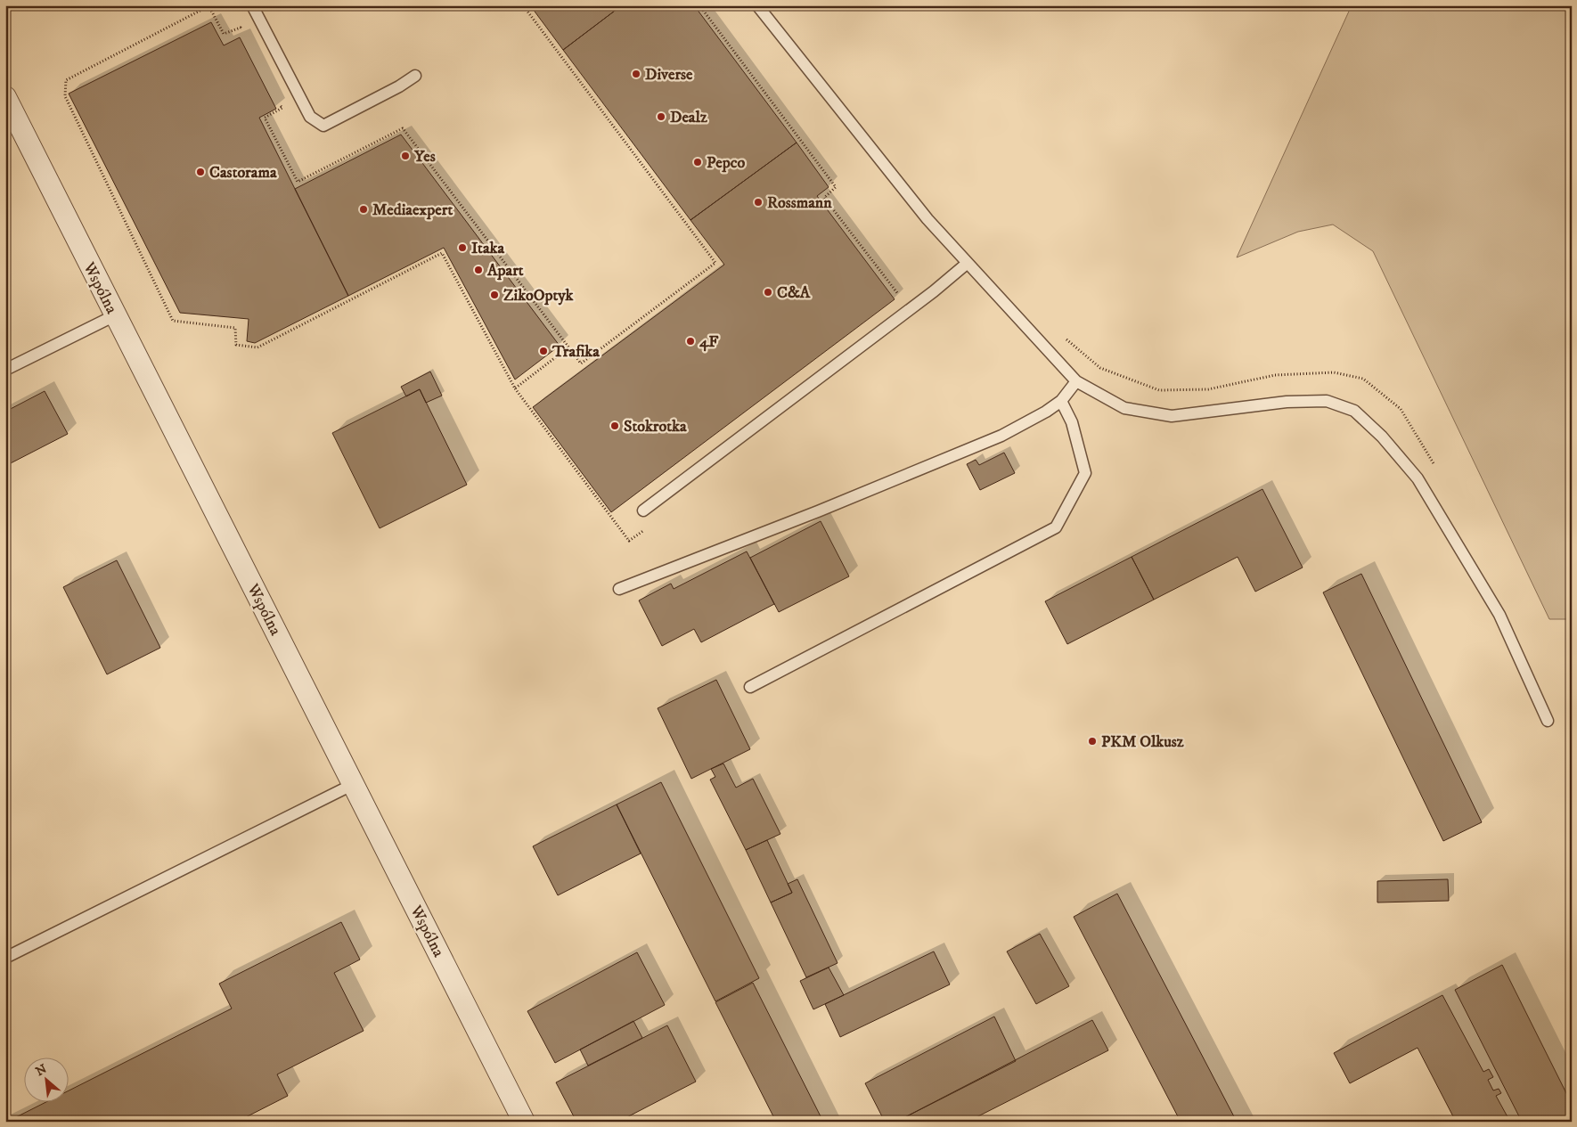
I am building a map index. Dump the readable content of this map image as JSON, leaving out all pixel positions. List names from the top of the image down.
{
  "streets": {
    "street": ["Wspólna"]
  },
  "places": [
    "Diverse",
    "Dealz",
    "Yes",
    "Pepco",
    "Castorama",
    "Rossmann",
    "Mediaexpert",
    "Itaka",
    "Apart",
    "C&A",
    "ZikoOptyk",
    "4F",
    "Trafika",
    "Stokrotka",
    "PKM Olkusz"
  ],
  "north": "top left"
}
